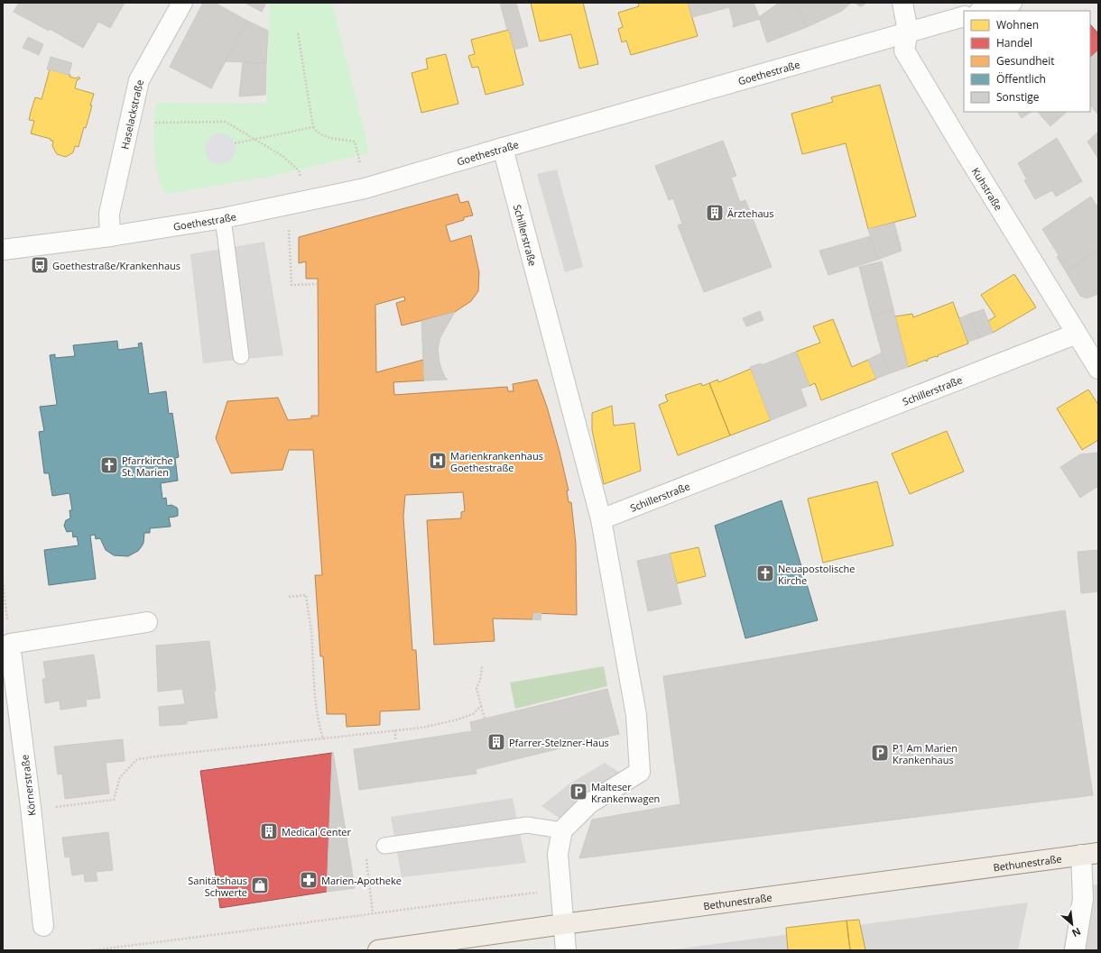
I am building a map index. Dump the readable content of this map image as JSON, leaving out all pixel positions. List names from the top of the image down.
{
  "streets": {
    "main road": ["Bethunestraße"],
    "street": [
      "Goethestraße",
      "Haselackstraße",
      "Kuhstraße",
      "Schillerstraße",
      "Körnerstraße"
    ]
  },
  "crossings": [
    ["Goethestraße", "Haselackstraße"],
    ["Goethestraße", "Kuhstraße"],
    ["Goethestraße", "Schillerstraße"],
    ["Kuhstraße", "Schillerstraße"]
  ],
  "places": {
    "building": ["Ärztehaus", "Pfarrer-Stelzner-Haus", "Medical Center"],
    "bus stop": ["Goethestraße/Krankenhaus"],
    "hospital": ["Marienkrankenhaus Goethestraße"],
    "church": ["Pfarrkirche St. Marien", "Neuapostolische Kirche"],
    "parking": ["P1 Am Marien Krankenhaus", "Malteser Krankenwagen"],
    "pharmacy": ["Marien-Apotheke"],
    "shop": ["Sanitätshaus Schwerte"]
  },
  "legend": [
    "Wohnen",
    "Handel",
    "Gesundheit",
    "Öffentlich",
    "Sonstige"
  ],
  "north": "bottom right"
}
